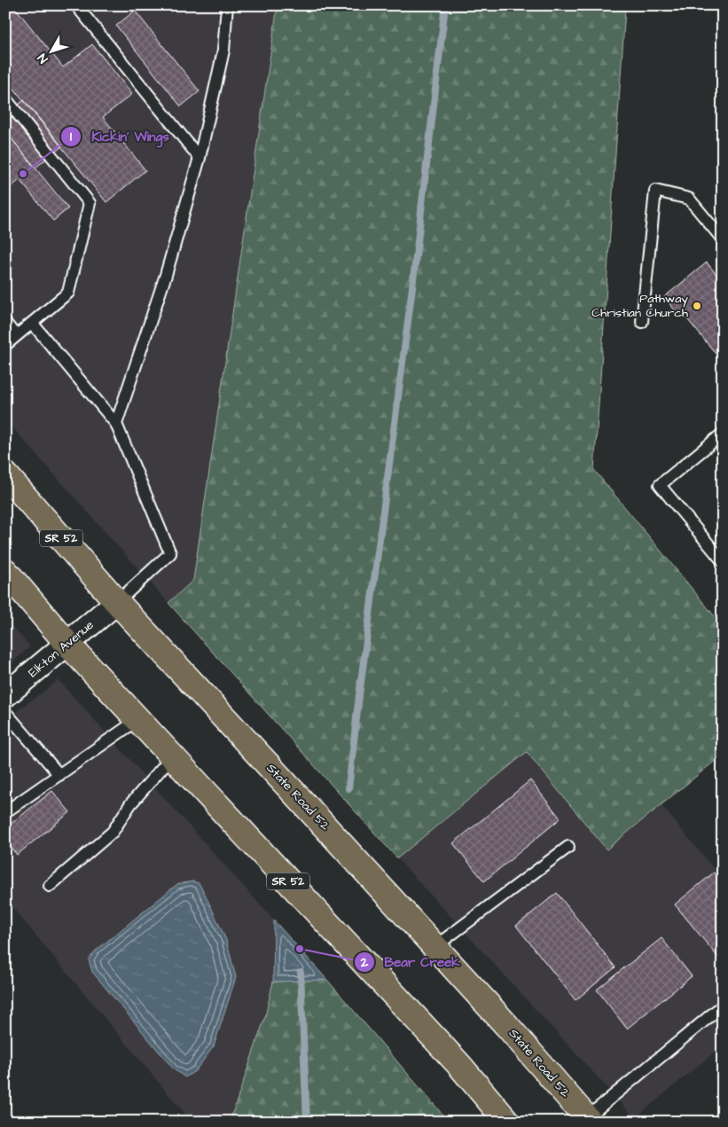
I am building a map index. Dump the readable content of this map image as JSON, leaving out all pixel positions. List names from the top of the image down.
{
  "streets": {
    "main road": ["SR 52", "State Road 52"],
    "street": ["Elkton Avenue"]
  },
  "crossings": [
    ["SR 52", "Elkton Avenue"],
    ["Elkton Avenue", "State Road 52"]
  ],
  "places": ["Kickin' Wings", "Pathway Christian Church", "Bear Creek"],
  "north": "bottom left"
}
